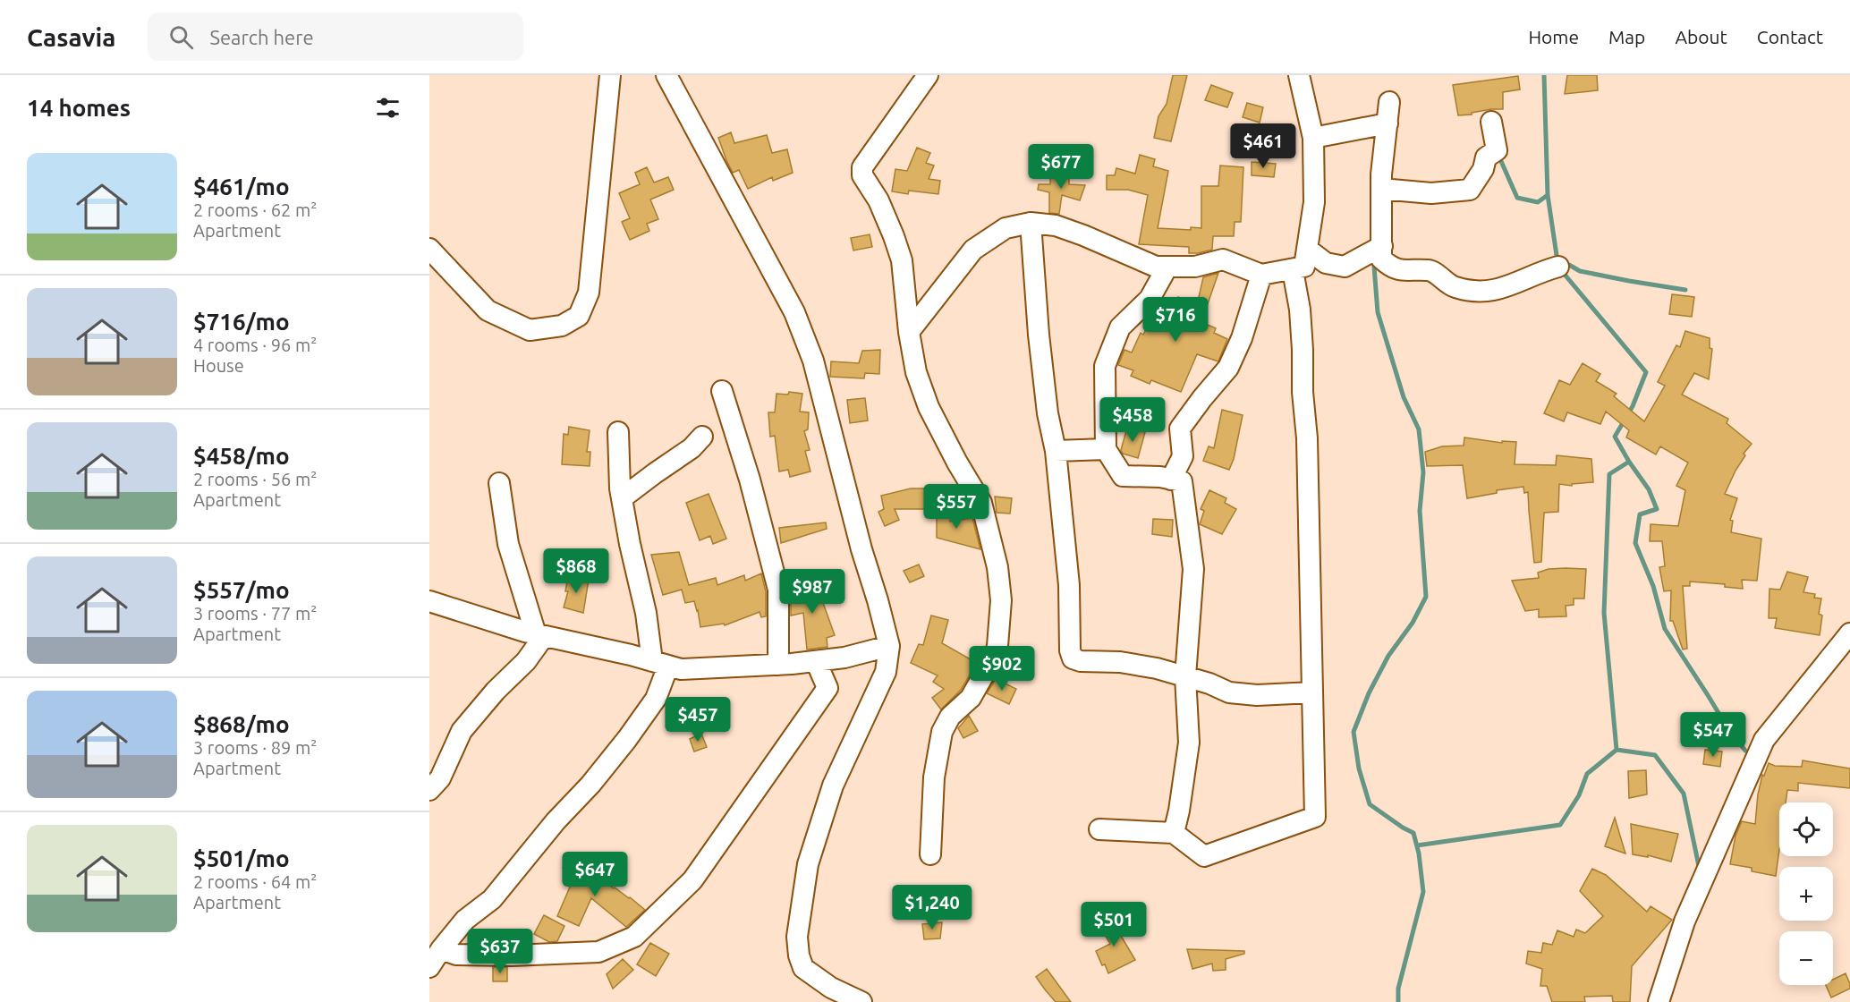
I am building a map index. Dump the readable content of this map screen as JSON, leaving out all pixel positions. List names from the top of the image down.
{
  "page": {
    "header": "Casavia",
    "search": "Search here",
    "nav": [
      "Home",
      "Map",
      "About",
      "Contact"
    ],
    "heading": "14 homes",
    "price": [
      "$461",
      "$677",
      "$716",
      "$458",
      "$557",
      "$868",
      "$987",
      "$902",
      "$457",
      "$547",
      "$647",
      "$1,240",
      "$501",
      "$637"
    ],
    "list": [
      {
        "name": "$461/mo",
        "note": "2 rooms · 62 m² · Apartment"
      },
      {
        "name": "$716/mo",
        "note": "4 rooms · 96 m² · House"
      },
      {
        "name": "$458/mo",
        "note": "2 rooms · 56 m² · Apartment"
      },
      {
        "name": "$557/mo",
        "note": "3 rooms · 77 m² · Apartment"
      },
      {
        "name": "$868/mo",
        "note": "3 rooms · 89 m² · Apartment"
      },
      {
        "name": "$501/mo",
        "note": "2 rooms · 64 m² · Apartment"
      }
    ],
    "map_buttons": ["+", "−"]
  }
}
